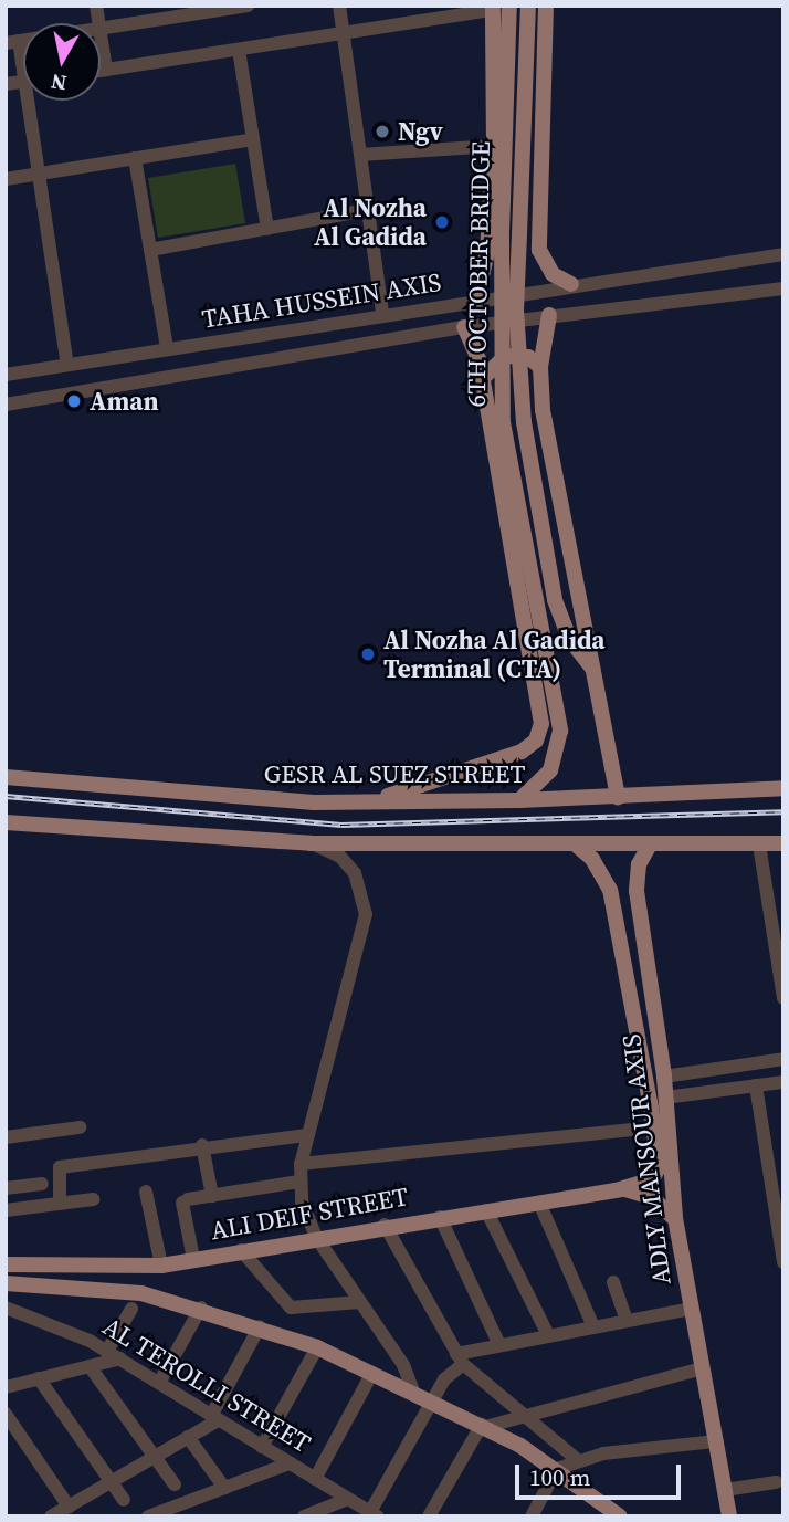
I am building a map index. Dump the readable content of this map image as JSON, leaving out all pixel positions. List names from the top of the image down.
{
  "streets": {
    "main road": [
      "6TH OCTOBER BRIDGE",
      "GESR AL SUEZ STREET",
      "ADLY MANSOUR AXIS",
      "ALI DEIF STREET"
    ],
    "street": ["TAHA HUSSEIN AXIS", "AL TEROLLI STREET"]
  },
  "crossings": [
    ["6TH OCTOBER BRIDGE", "GESR AL SUEZ STREET"],
    ["ADLY MANSOUR AXIS", "ALI DEIF STREET"]
  ],
  "places": [
    "Ngv",
    "Al Nozha Al Gadida",
    "Aman",
    "Al Nozha Al Gadida Terminal (CTA)"
  ],
  "scale_bar": "100 m",
  "north": "bottom"
}
